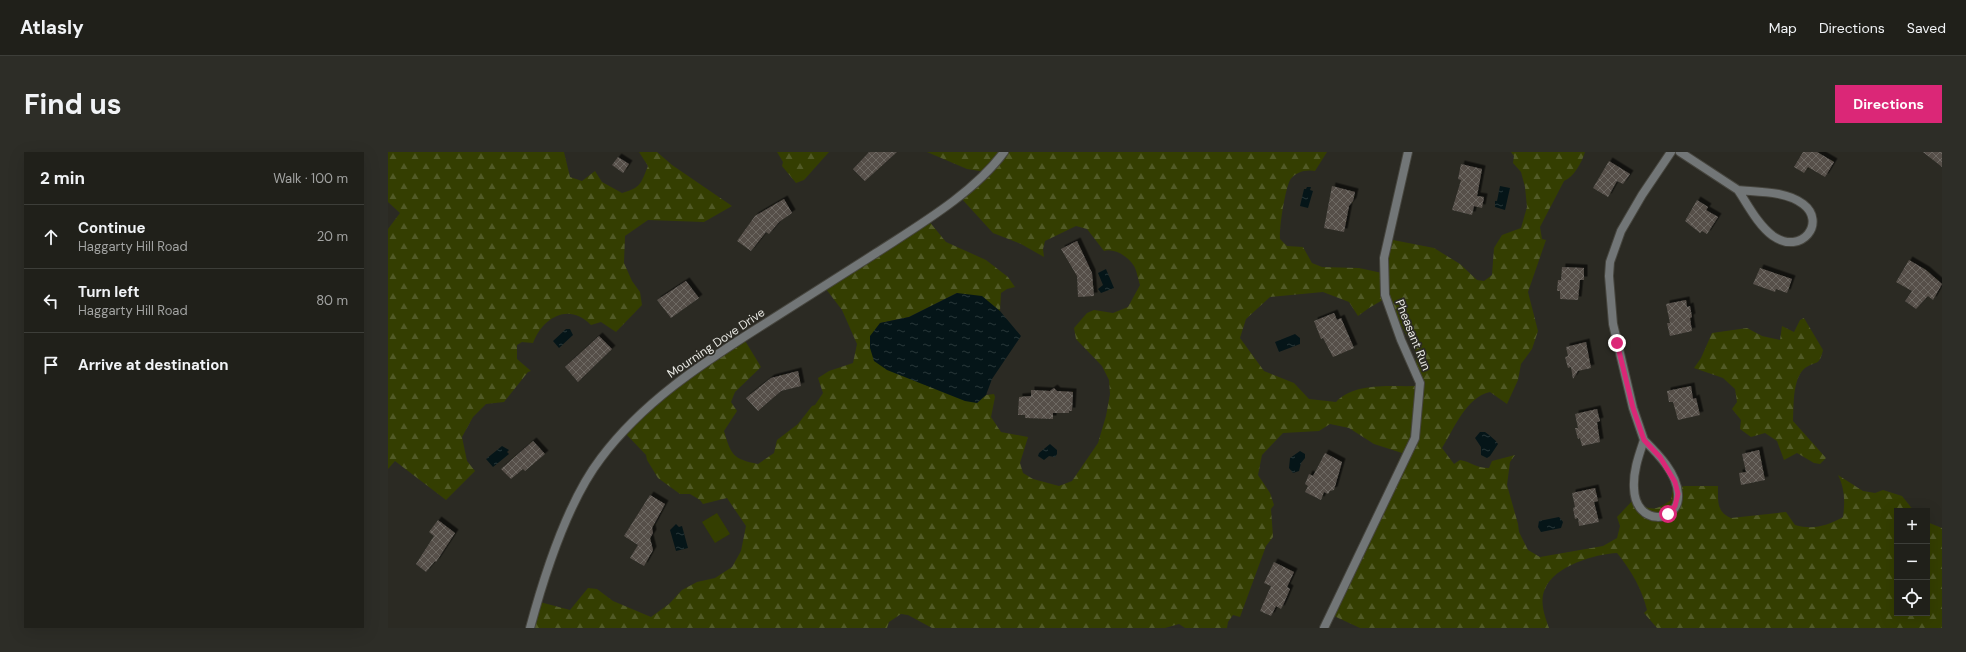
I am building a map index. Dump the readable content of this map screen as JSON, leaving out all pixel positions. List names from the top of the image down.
{
  "streets": {
    "street": ["Pheasant Run", "Mourning Dove Drive"]
  },
  "page": {
    "header": "Atlasly",
    "nav": ["Map", "Directions", "Saved"],
    "buttons": "Directions",
    "title": "Find us",
    "heading": ["2 min", "Walk · 100 m"],
    "list": [
      ["Continue", "Haggarty Hill Road", "20 m"],
      ["Turn left", "Haggarty Hill Road", "80 m"],
      "Arrive at destination"
    ],
    "map_buttons": ["+", "−"]
  }
}
